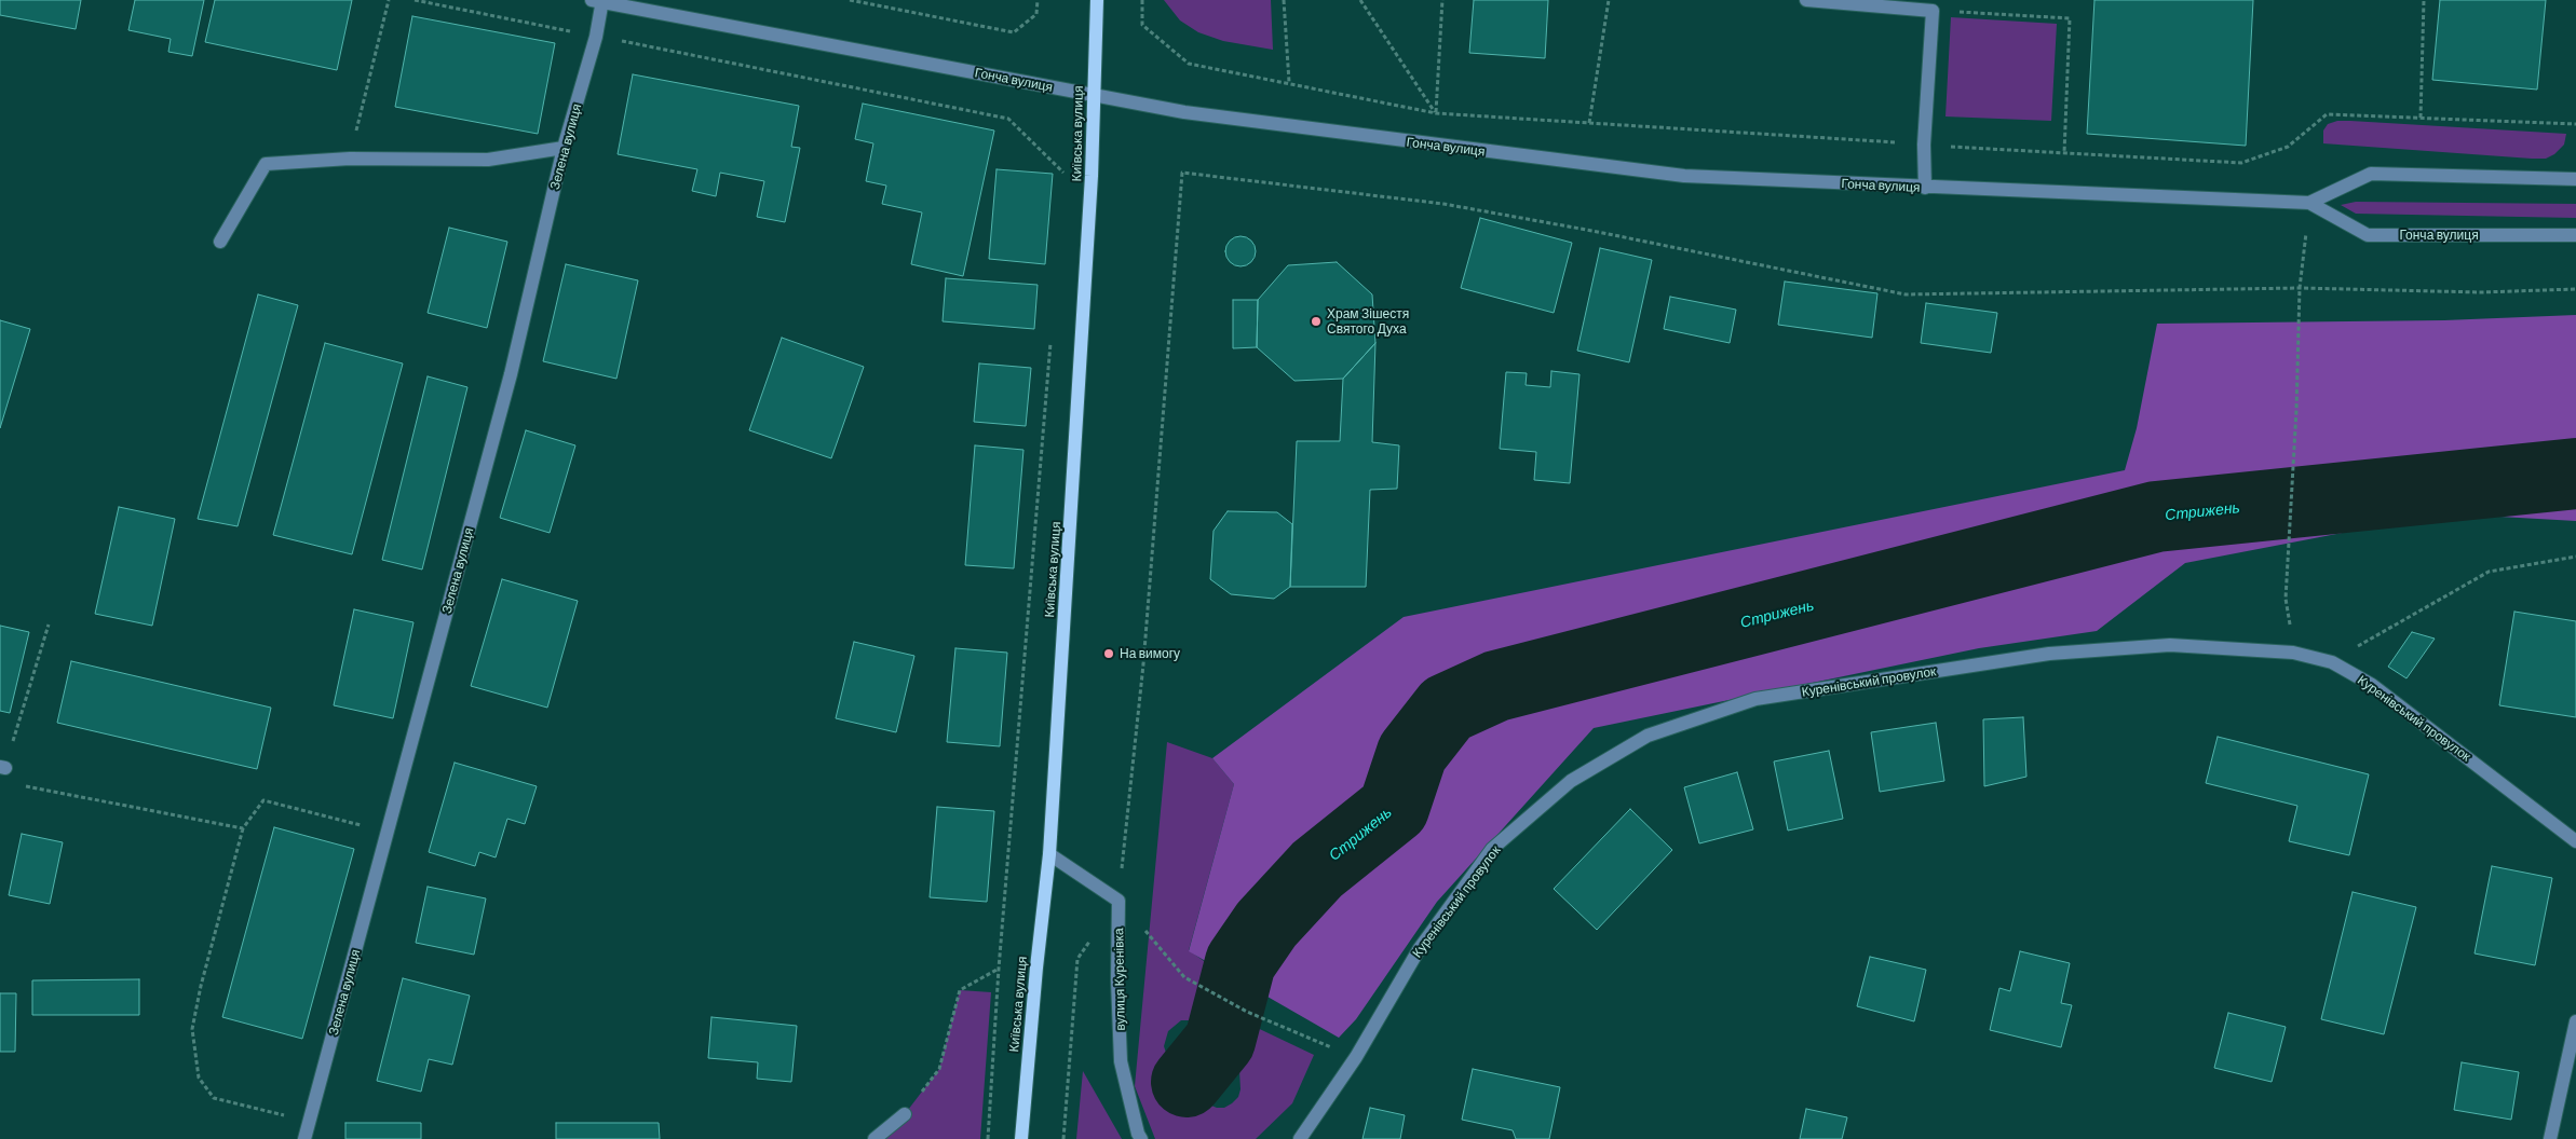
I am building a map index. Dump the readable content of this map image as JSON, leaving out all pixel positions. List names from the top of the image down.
{
  "streets": {
    "main road": ["Київська вулиця"],
    "street": [
      "Гонча вулиця",
      "Зелена вулиця",
      "Куренівський провулок",
      "вулиця Куренівка"
    ]
  },
  "crossings": [
    ["Гонча вулиця", "Київська вулиця"],
    ["Гонча вулиця", "Зелена вулиця"]
  ],
  "water": ["Стрижень"],
  "places": ["Храм Зішестя Святого Духа", "На вимогу"]
}
